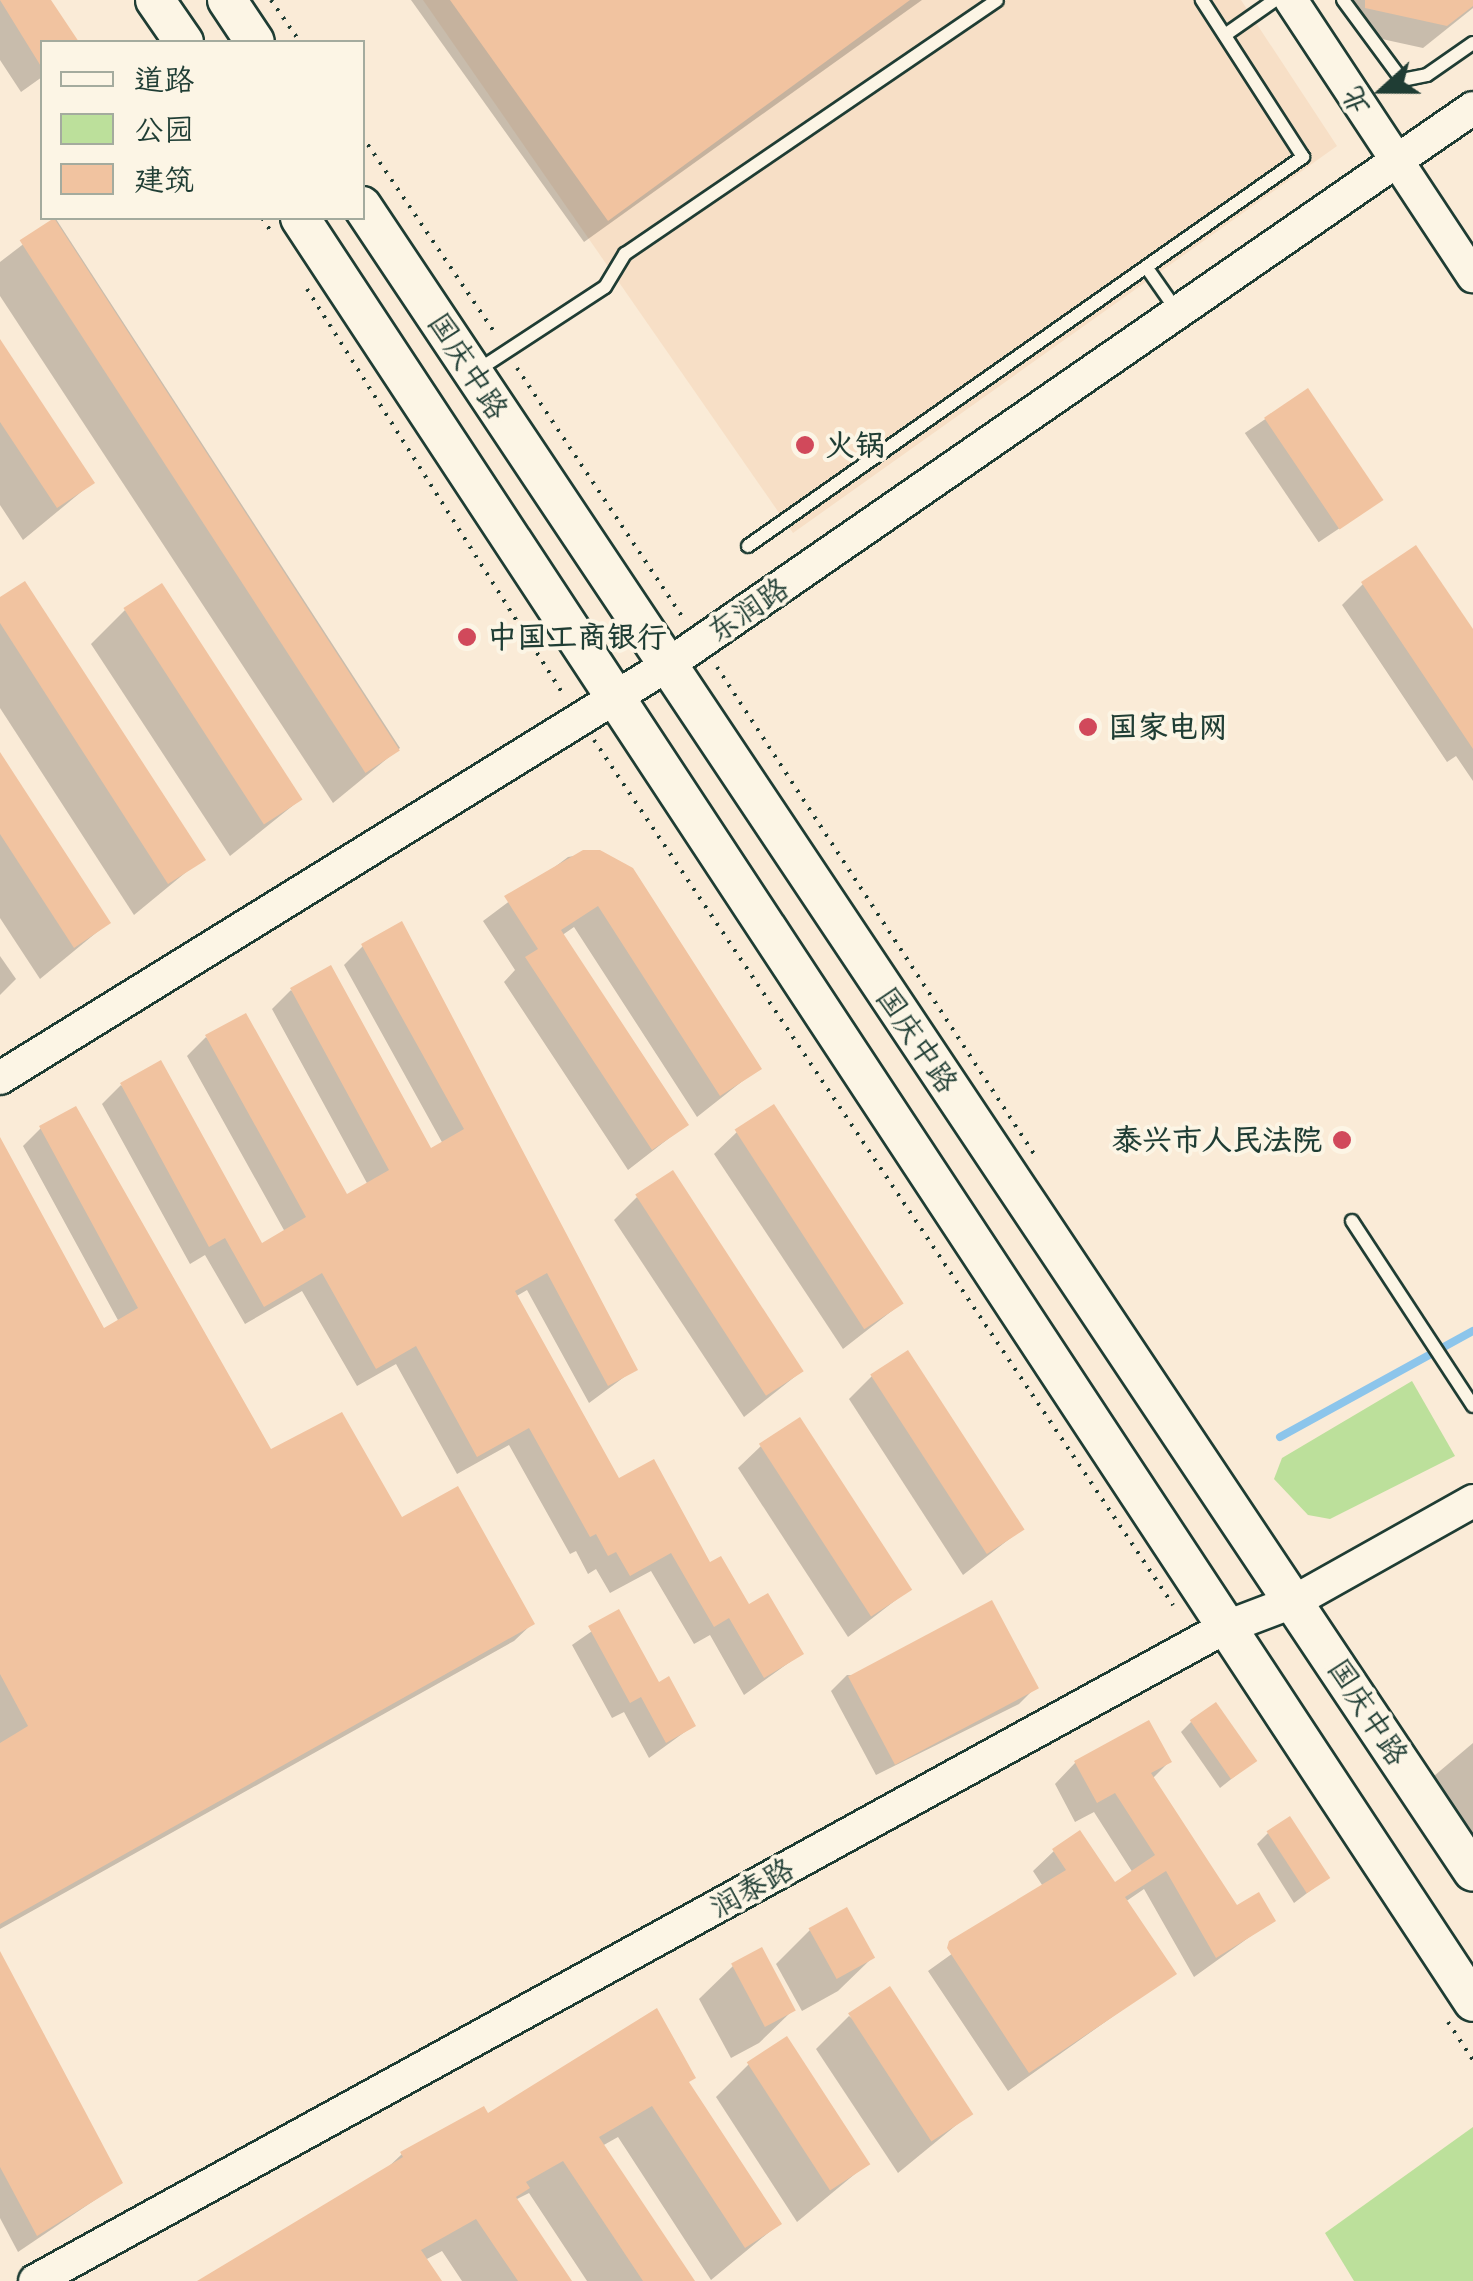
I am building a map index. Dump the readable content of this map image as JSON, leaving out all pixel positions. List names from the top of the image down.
{
  "streets": {
    "main road": ["国庆中路"],
    "street": ["东润路", "润泰路"]
  },
  "crossings": [
    ["国庆中路", "东润路"],
    ["国庆中路", "润泰路"]
  ],
  "places": [
    "火锅",
    "中国工商银行",
    "国家电网",
    "泰兴市人民法院"
  ],
  "legend": ["道路", "公园", "建筑"],
  "north": "left"
}
